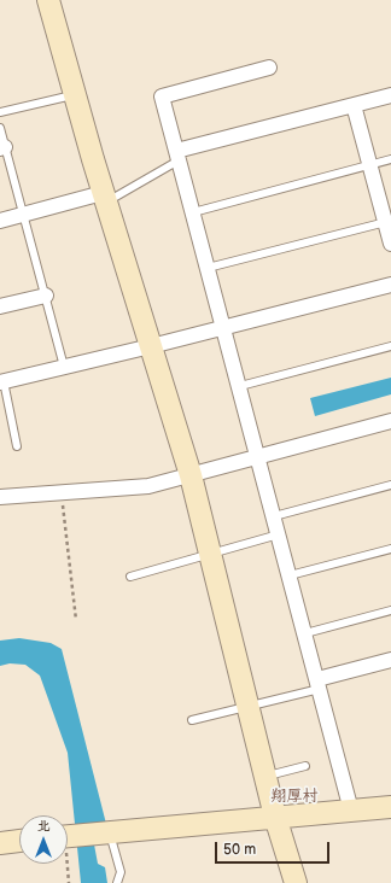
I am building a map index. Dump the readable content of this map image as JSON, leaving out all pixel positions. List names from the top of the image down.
{
  "districts": ["翔厚村"],
  "scale_bar": "50 m",
  "north": "top"
}
